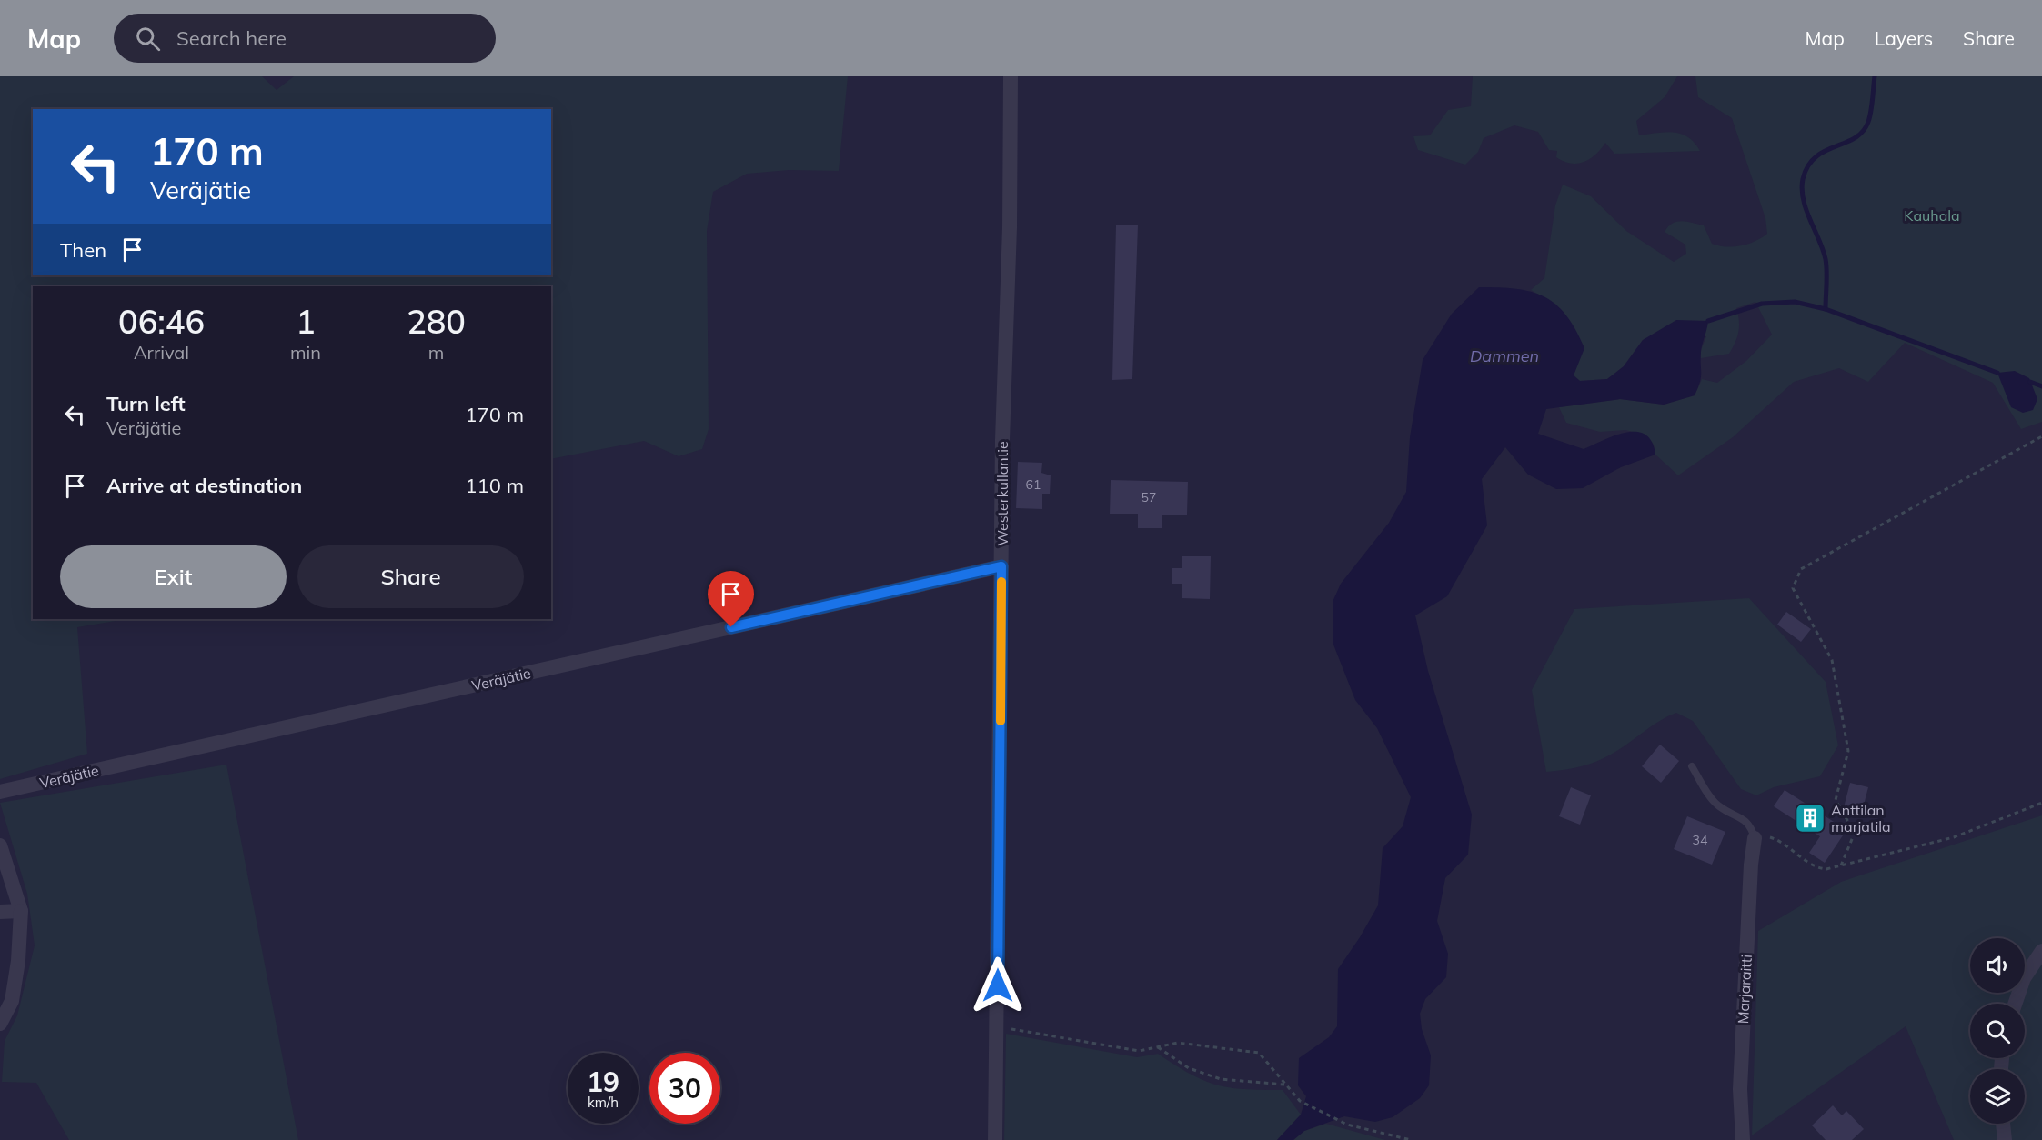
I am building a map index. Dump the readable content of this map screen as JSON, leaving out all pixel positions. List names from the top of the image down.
{
  "streets": {
    "street": ["Westerkullantie", "Veräjätie", "Marjaraitti"]
  },
  "crossings": [
    ["Westerkullantie", "Veräjätie"]
  ],
  "water": ["Dammen"],
  "parks": ["Kauhala"],
  "places": {
    "building": ["Anttilan marjatila"]
  },
  "house_numbers": ["61", "57", "34"],
  "page": {
    "header": "Map",
    "search": "Search here",
    "nav": ["Map", "Layers", "Share"],
    "turn": ["170 m", "Veräjätie"],
    "then": "Then",
    "eta": [
      "06:46",
      "Arrival",
      "1",
      "min",
      "280",
      "m"
    ],
    "list": [
      {
        "name": "Turn left",
        "note": "Veräjätie",
        "value": "170 m"
      },
      {
        "name": "Arrive at destination",
        "value": "110 m"
      }
    ],
    "buttons": ["Exit", "Share"],
    "speed": "19 km/h",
    "limit": "30"
  }
}
